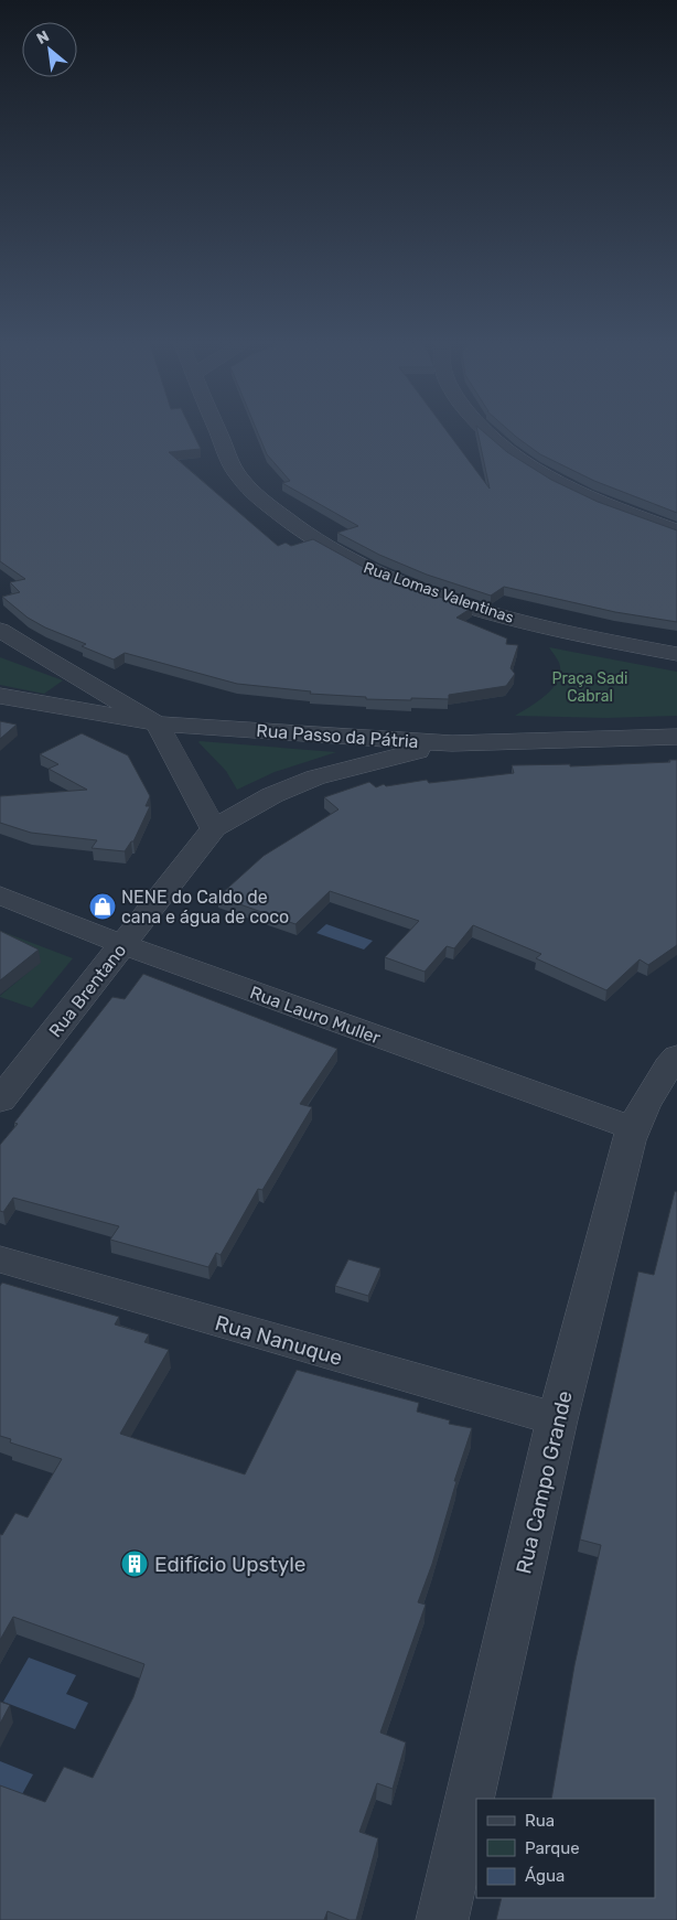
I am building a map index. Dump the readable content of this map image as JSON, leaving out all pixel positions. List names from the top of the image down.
{
  "streets": {
    "street": [
      "Rua Lomas Valentinas",
      "Rua Passo da Pátria",
      "Rua Brentano",
      "Rua Lauro Muller",
      "Rua Nanuque",
      "Rua Campo Grande"
    ]
  },
  "crossings": [
    ["Rua Passo da Pátria", "Rua Brentano"],
    ["Rua Brentano", "Rua Lauro Muller"],
    ["Rua Lauro Muller", "Rua Campo Grande"],
    ["Rua Nanuque", "Rua Campo Grande"]
  ],
  "parks": ["Praça Sadi Cabral"],
  "places": {
    "shop": ["NENE do Caldo de cana e água de coco"],
    "building": ["Edifício Upstyle"]
  },
  "legend": ["Rua", "Parque", "Água"],
  "north": "top left"
}
